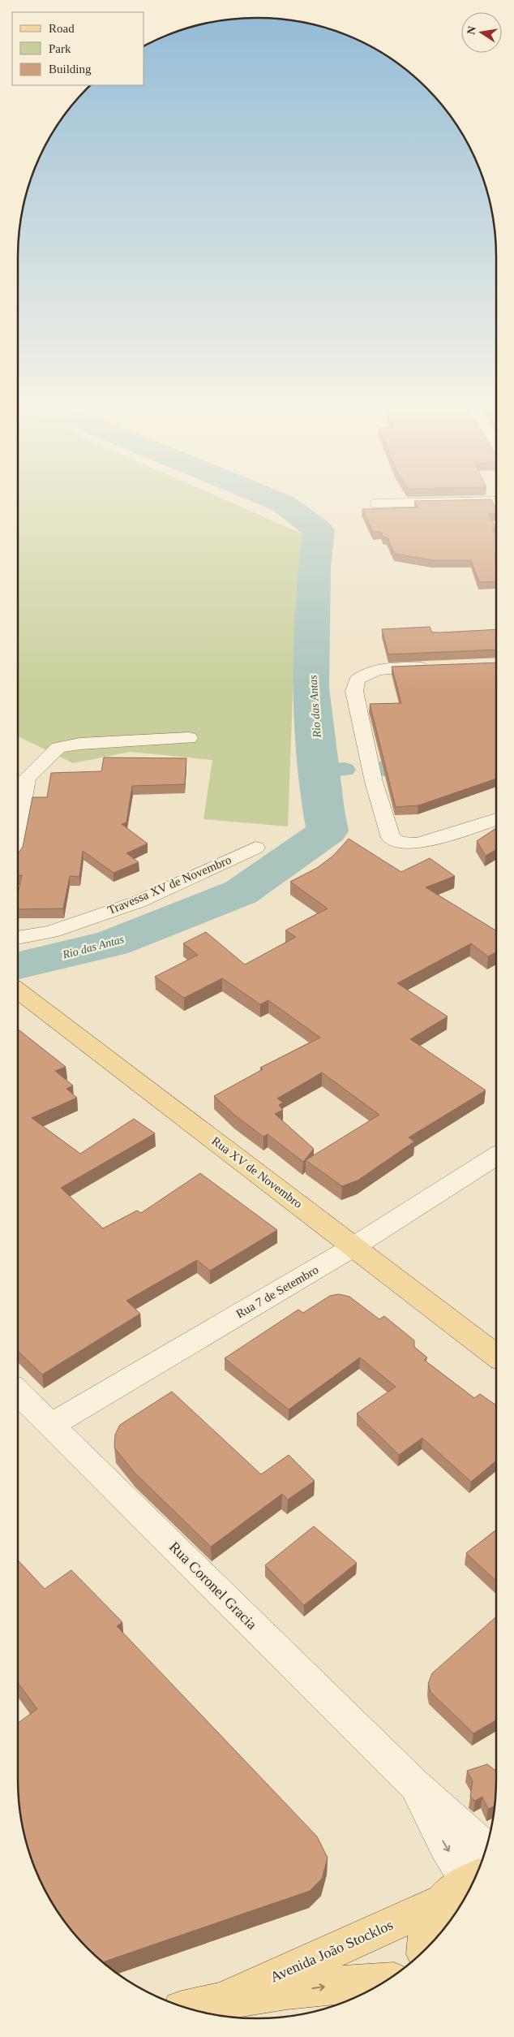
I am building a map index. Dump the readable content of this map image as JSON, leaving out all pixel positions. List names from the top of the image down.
{
  "streets": {
    "main road": ["Rua XV de Novembro", "Avenida João Stocklos"],
    "street": ["Travessa XV de Novembro", "Rua 7 de Setembro", "Rua Coronel Gracia"]
  },
  "crossings": [
    ["Rua XV de Novembro", "Rua 7 de Setembro"],
    ["Rua 7 de Setembro", "Rua Coronel Gracia"]
  ],
  "water": ["Rio das Antas"],
  "legend": ["Road", "Park", "Building"],
  "north": "left"
}
